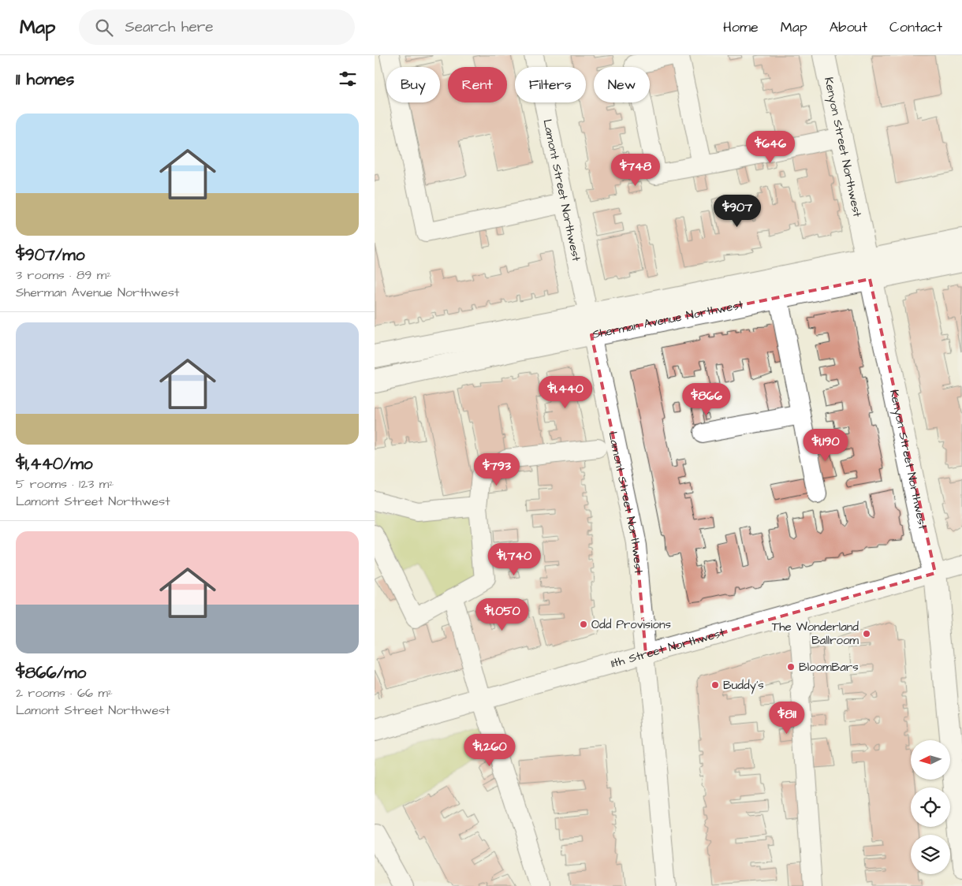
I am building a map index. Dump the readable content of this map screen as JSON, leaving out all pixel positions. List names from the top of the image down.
{
  "streets": {
    "main road": ["Kenyon Street Northwest", "Sherman Avenue Northwest"],
    "street": ["Lamont Street Northwest", "11th Street Northwest"]
  },
  "crossings": [
    ["Kenyon Street Northwest", "Sherman Avenue Northwest"],
    ["Kenyon Street Northwest", "11th Street Northwest"],
    ["Lamont Street Northwest", "Sherman Avenue Northwest"],
    ["Lamont Street Northwest", "11th Street Northwest"]
  ],
  "places": [
    "Odd Provisions",
    "The Wonderland Ballroom",
    "BloomBars",
    "Buddy's"
  ],
  "north": "left",
  "page": {
    "header": "Map",
    "search": "Search here",
    "nav": [
      "Home",
      "Map",
      "About",
      "Contact"
    ],
    "heading": "11 homes",
    "chip": [
      "Buy",
      "Rent",
      "Filters",
      "New"
    ],
    "list": [
      {
        "name": "$907/mo",
        "note": "3 rooms · 89 m² · Sherman Avenue Northwest"
      },
      {
        "name": "$1,440/mo",
        "note": "5 rooms · 123 m² · Lamont Street Northwest"
      },
      {
        "name": "$866/mo",
        "note": "2 rooms · 66 m² · Lamont Street Northwest"
      }
    ],
    "price": [
      "$646",
      "$748",
      "$907",
      "$1,440",
      "$866",
      "$1,190",
      "$793",
      "$1,740",
      "$1,050",
      "$811",
      "$1,260"
    ]
  }
}
